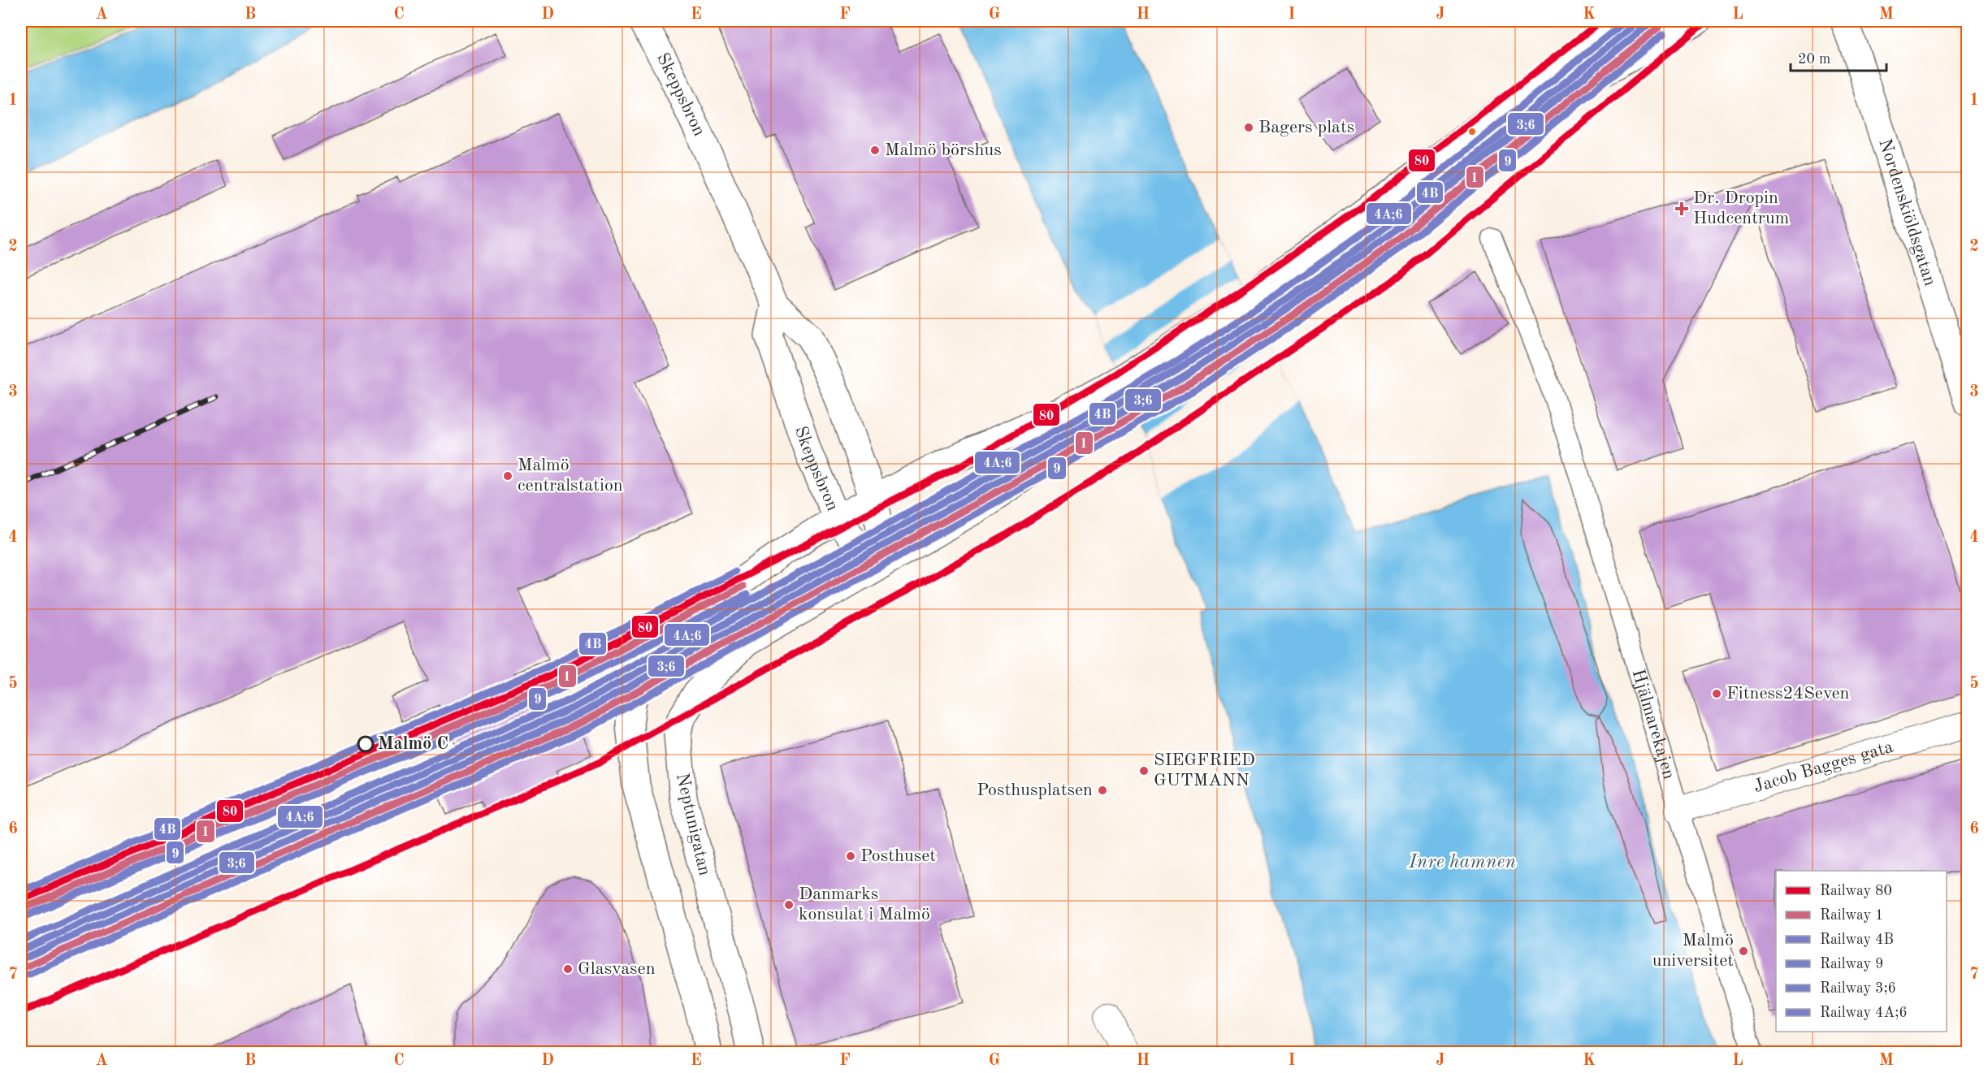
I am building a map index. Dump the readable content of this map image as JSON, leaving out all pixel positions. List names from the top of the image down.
{
  "streets": {
    "street": [
      "Skeppsbron",
      "Nordenskiöldsgatan",
      "Hjälmarekajen",
      "Jacob Bagges gata",
      "Neptunigatan"
    ]
  },
  "crossings": [
    ["Skeppsbron", "Neptunigatan"],
    ["Hjälmarekajen", "Jacob Bagges gata"]
  ],
  "water": ["Inre hamnen"],
  "places": {
    "other": [
      "Bagers plats",
      "Malmö börshus",
      "Malmö centralstation",
      "Fitness24Seven",
      "Malmö C",
      "SIEGFRIED GUTMANN",
      "Posthusplatsen",
      "Posthuset",
      "Danmarks konsulat i Malmö",
      "Malmö universitet",
      "Glasvasen"
    ],
    "health": ["Dr. Dropin Hudcentrum"]
  },
  "lines": [
    "rail line 80",
    "rail line 4B",
    "rail line 3;6",
    "rail line 4A;6",
    "rail line 1",
    "rail line 9"
  ],
  "legend": [
    "Railway 80",
    "Railway 1",
    "Railway 4B",
    "Railway 9",
    "Railway 3;6",
    "Railway 4A;6"
  ],
  "scale_bar": "20 m",
  "grid": {
    "columns": [
      "A",
      "B",
      "C",
      "D",
      "E",
      "F",
      "G",
      "H",
      "I",
      "J",
      "K",
      "L",
      "M"
    ],
    "rows": [
      "1",
      "2",
      "3",
      "4",
      "5",
      "6",
      "7"
    ]
  }
}
